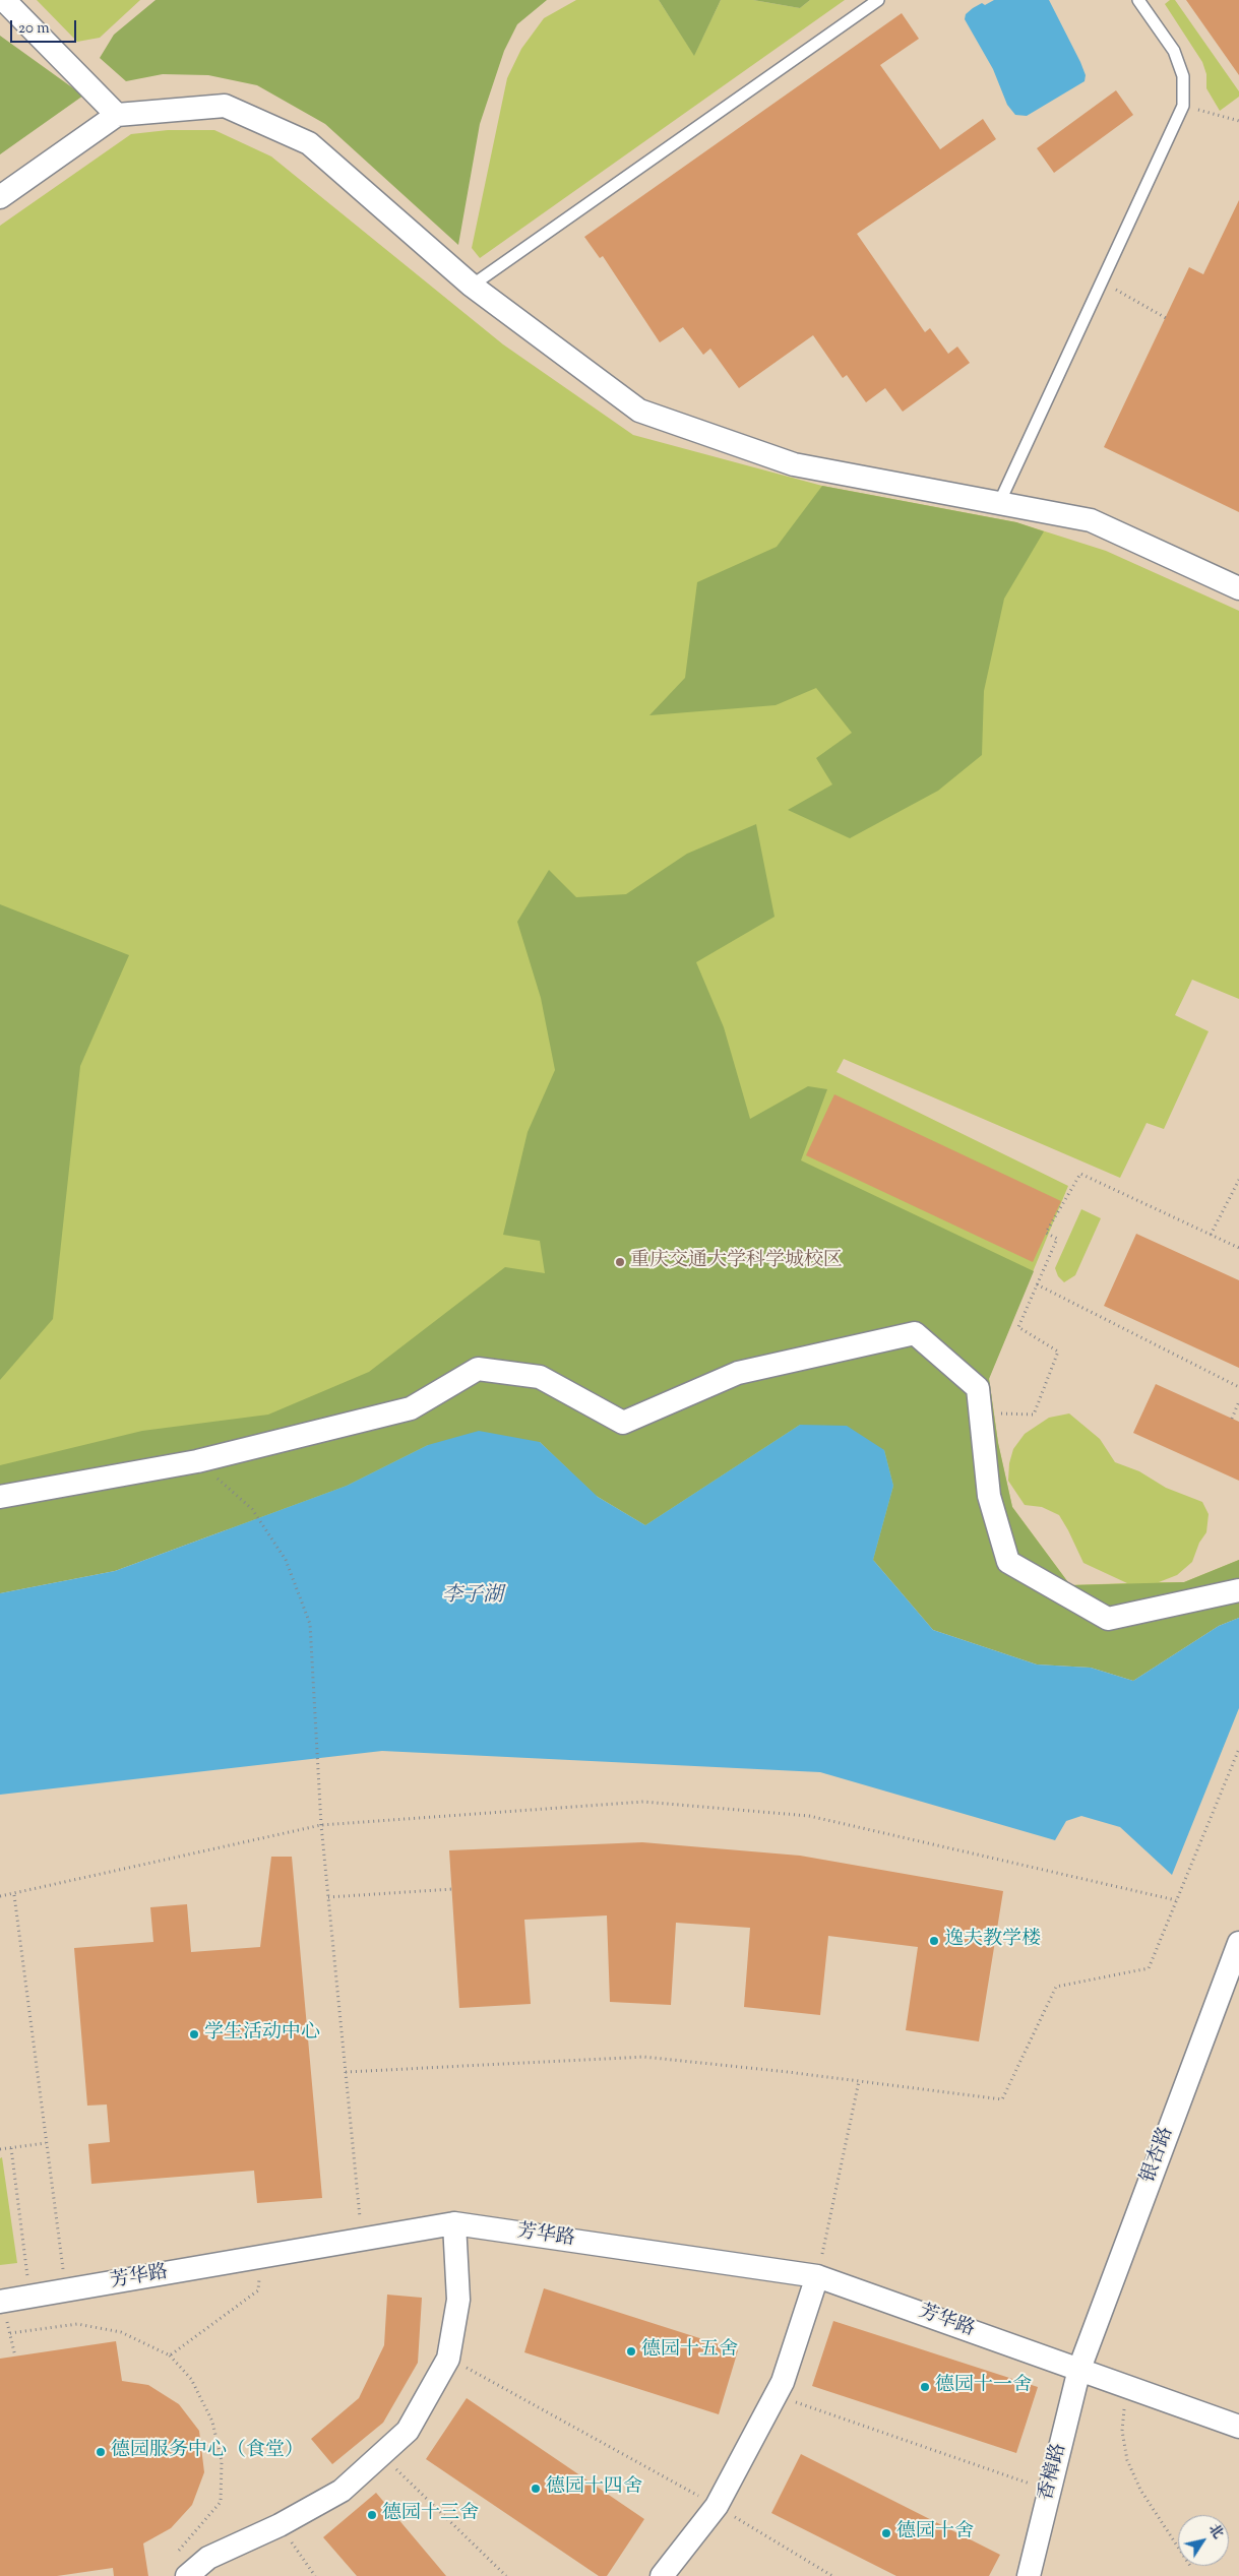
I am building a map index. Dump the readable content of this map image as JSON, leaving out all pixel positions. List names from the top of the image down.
{
  "streets": {
    "street": ["银杏路", "芳华路", "香樟路"]
  },
  "crossings": [
    ["银杏路", "芳华路"],
    ["银杏路", "香樟路"],
    ["芳华路", "香樟路"]
  ],
  "water": ["李子湖"],
  "places": [
    "重庆交通大学科学城校区",
    "逸夫教学楼",
    "学生活动中心",
    "德园十五舍",
    "德园十一舍",
    "德园服务中心（食堂）",
    "德园十四舍",
    "德园十三舍",
    "德园十舍"
  ],
  "scale_bar": "20 m",
  "north": "top right"
}
